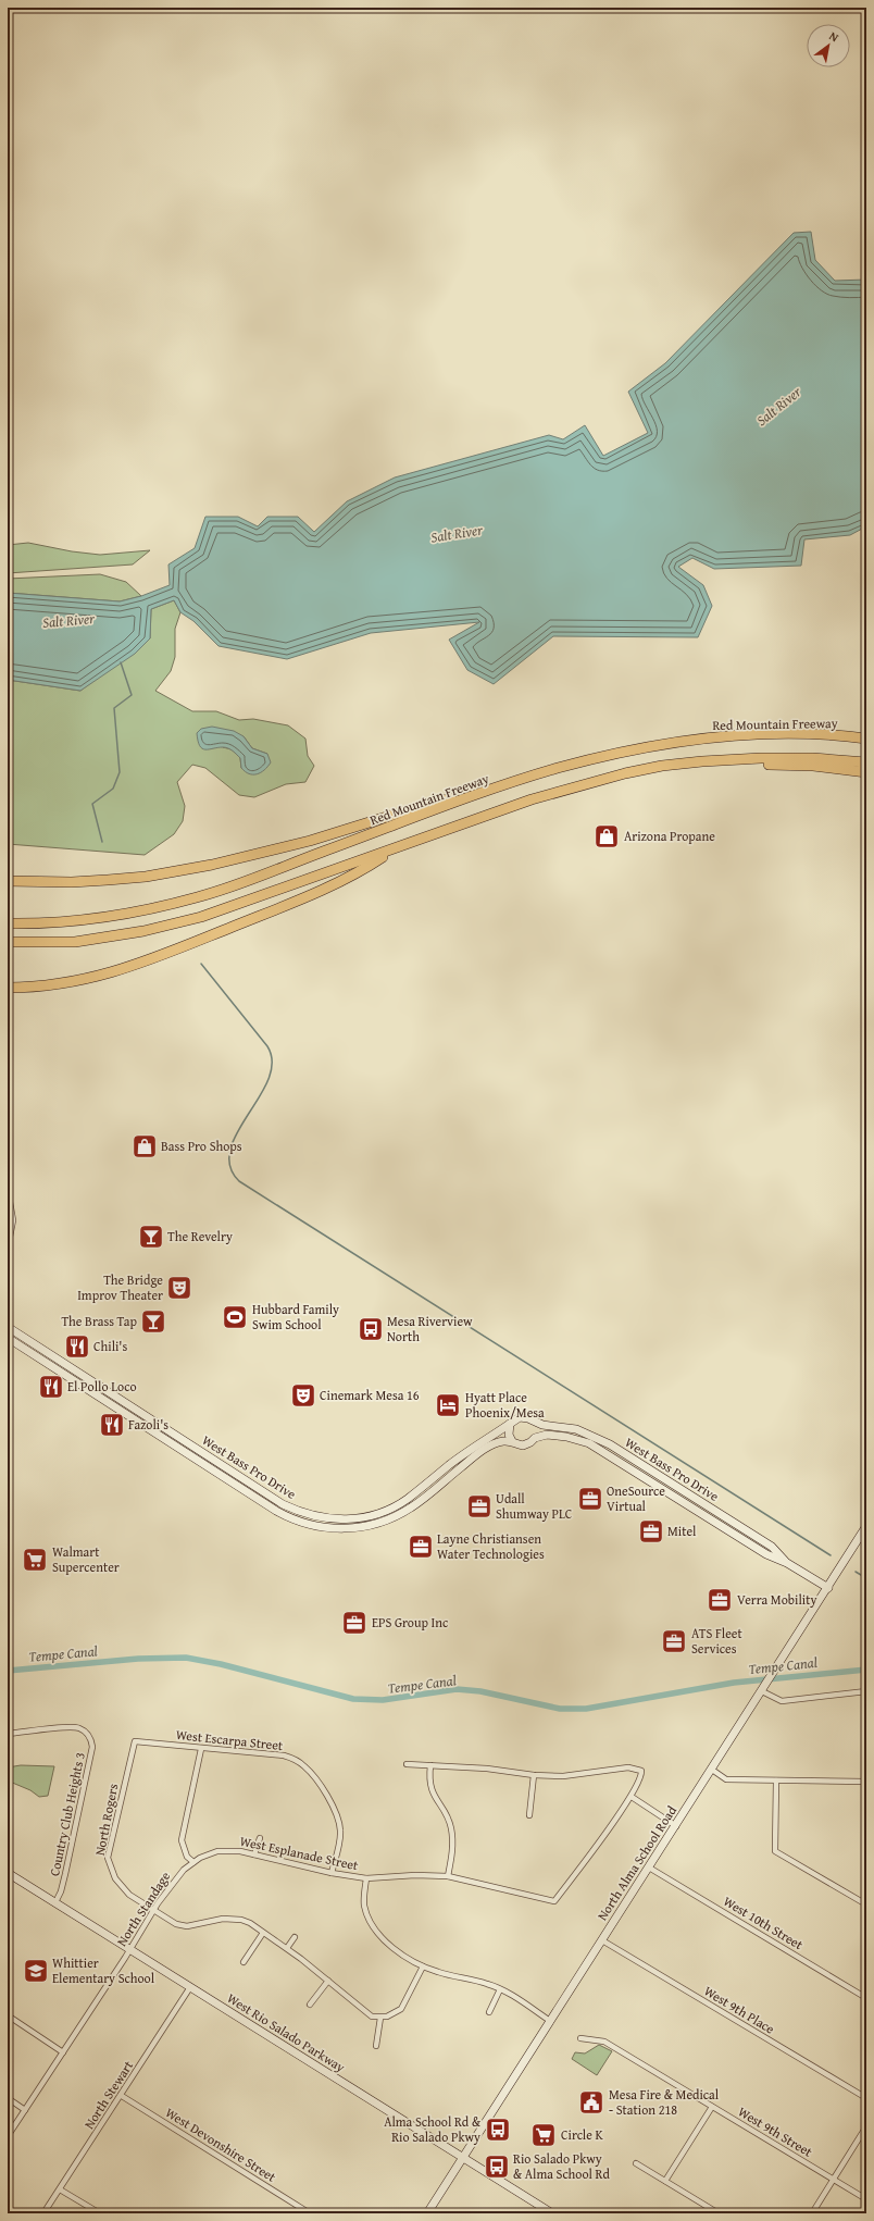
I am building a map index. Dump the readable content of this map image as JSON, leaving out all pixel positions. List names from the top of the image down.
{
  "streets": {
    "highway": ["Red Mountain Freeway"],
    "street": [
      "West Bass Pro Drive",
      "West Escarpa Street",
      "Country Club Heights 3",
      "North Rogers",
      "West Esplanade Street",
      "North Alma School Road",
      "North Standage",
      "West 10th Street",
      "West 9th Place",
      "West Rio Salado Parkway",
      "North Stewart",
      "West 9th Street",
      "West Devonshire Street"
    ]
  },
  "crossings": [
    ["West Bass Pro Drive", "North Alma School Road"],
    ["West Escarpa Street", "North Rogers"],
    ["West Escarpa Street", "West Esplanade Street"],
    ["Country Club Heights 3", "West Rio Salado Parkway"],
    ["North Rogers", "North Standage"],
    ["West Esplanade Street", "North Standage"],
    ["North Alma School Road", "West 10th Street"],
    ["North Alma School Road", "West 9th Place"],
    ["North Alma School Road", "West Rio Salado Parkway"],
    ["North Standage", "West Rio Salado Parkway"],
    ["West Rio Salado Parkway", "North Stewart"],
    ["North Stewart", "West Devonshire Street"]
  ],
  "water": ["Salt River", "Tempe Canal"],
  "places": {
    "shop": ["Arizona Propane", "Bass Pro Shops"],
    "bar": ["The Revelry", "The Brass Tap"],
    "theatre": ["The Bridge Improv Theater", "Cinemark Mesa 16"],
    "sports": ["Hubbard Family Swim School"],
    "bus stop": ["Mesa Riverview North", "Alma School Rd & Rio Salado Pkwy", "Rio Salado Pkwy & Alma School Rd"],
    "restaurant": ["Chili's", "El Pollo Loco", "Fazoli's"],
    "hotel": ["Hyatt Place Phoenix/Mesa"],
    "office": [
      "OneSource Virtual",
      "Udall Shumway PLC",
      "Mitel",
      "Layne Christiansen Water Technologies",
      "Verra Mobility",
      "EPS Group Inc",
      "ATS Fleet Services"
    ],
    "supermarket": ["Walmart Supercenter", "Circle K"],
    "school or university": ["Whittier Elementary School"],
    "public building": ["Mesa Fire & Medical - Station 218"]
  },
  "north": "top right"
}
